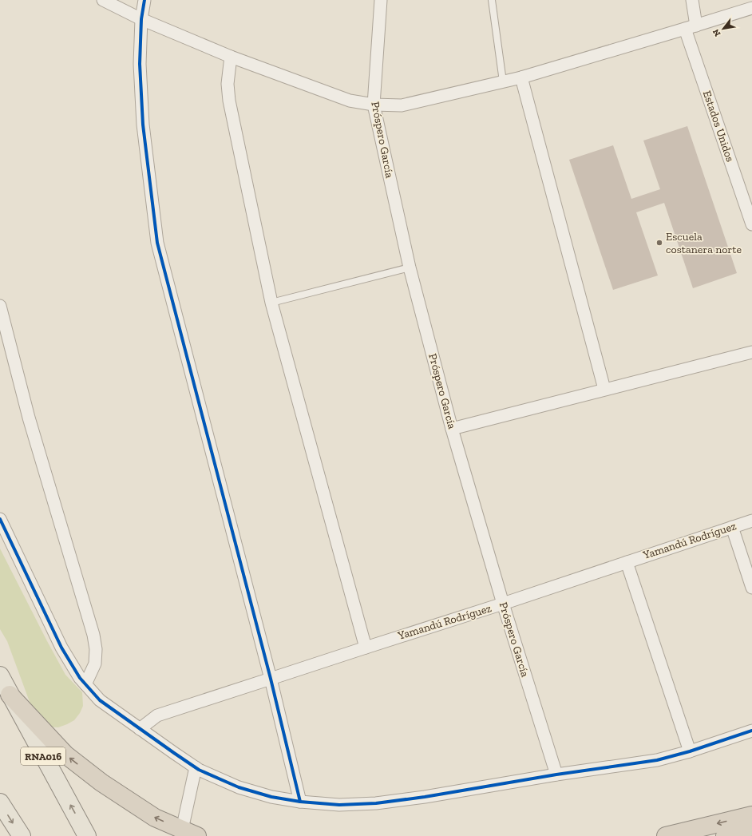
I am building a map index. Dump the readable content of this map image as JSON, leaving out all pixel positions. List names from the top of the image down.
{
  "streets": {
    "main road": ["RNA016"],
    "street": ["Estados Unidos", "Próspero García", "Yamandú Rodríguez"]
  },
  "crossings": [
    ["Próspero García", "Yamandú Rodríguez"]
  ],
  "places": ["Escuela costanera norte"],
  "north": "bottom left"
}
